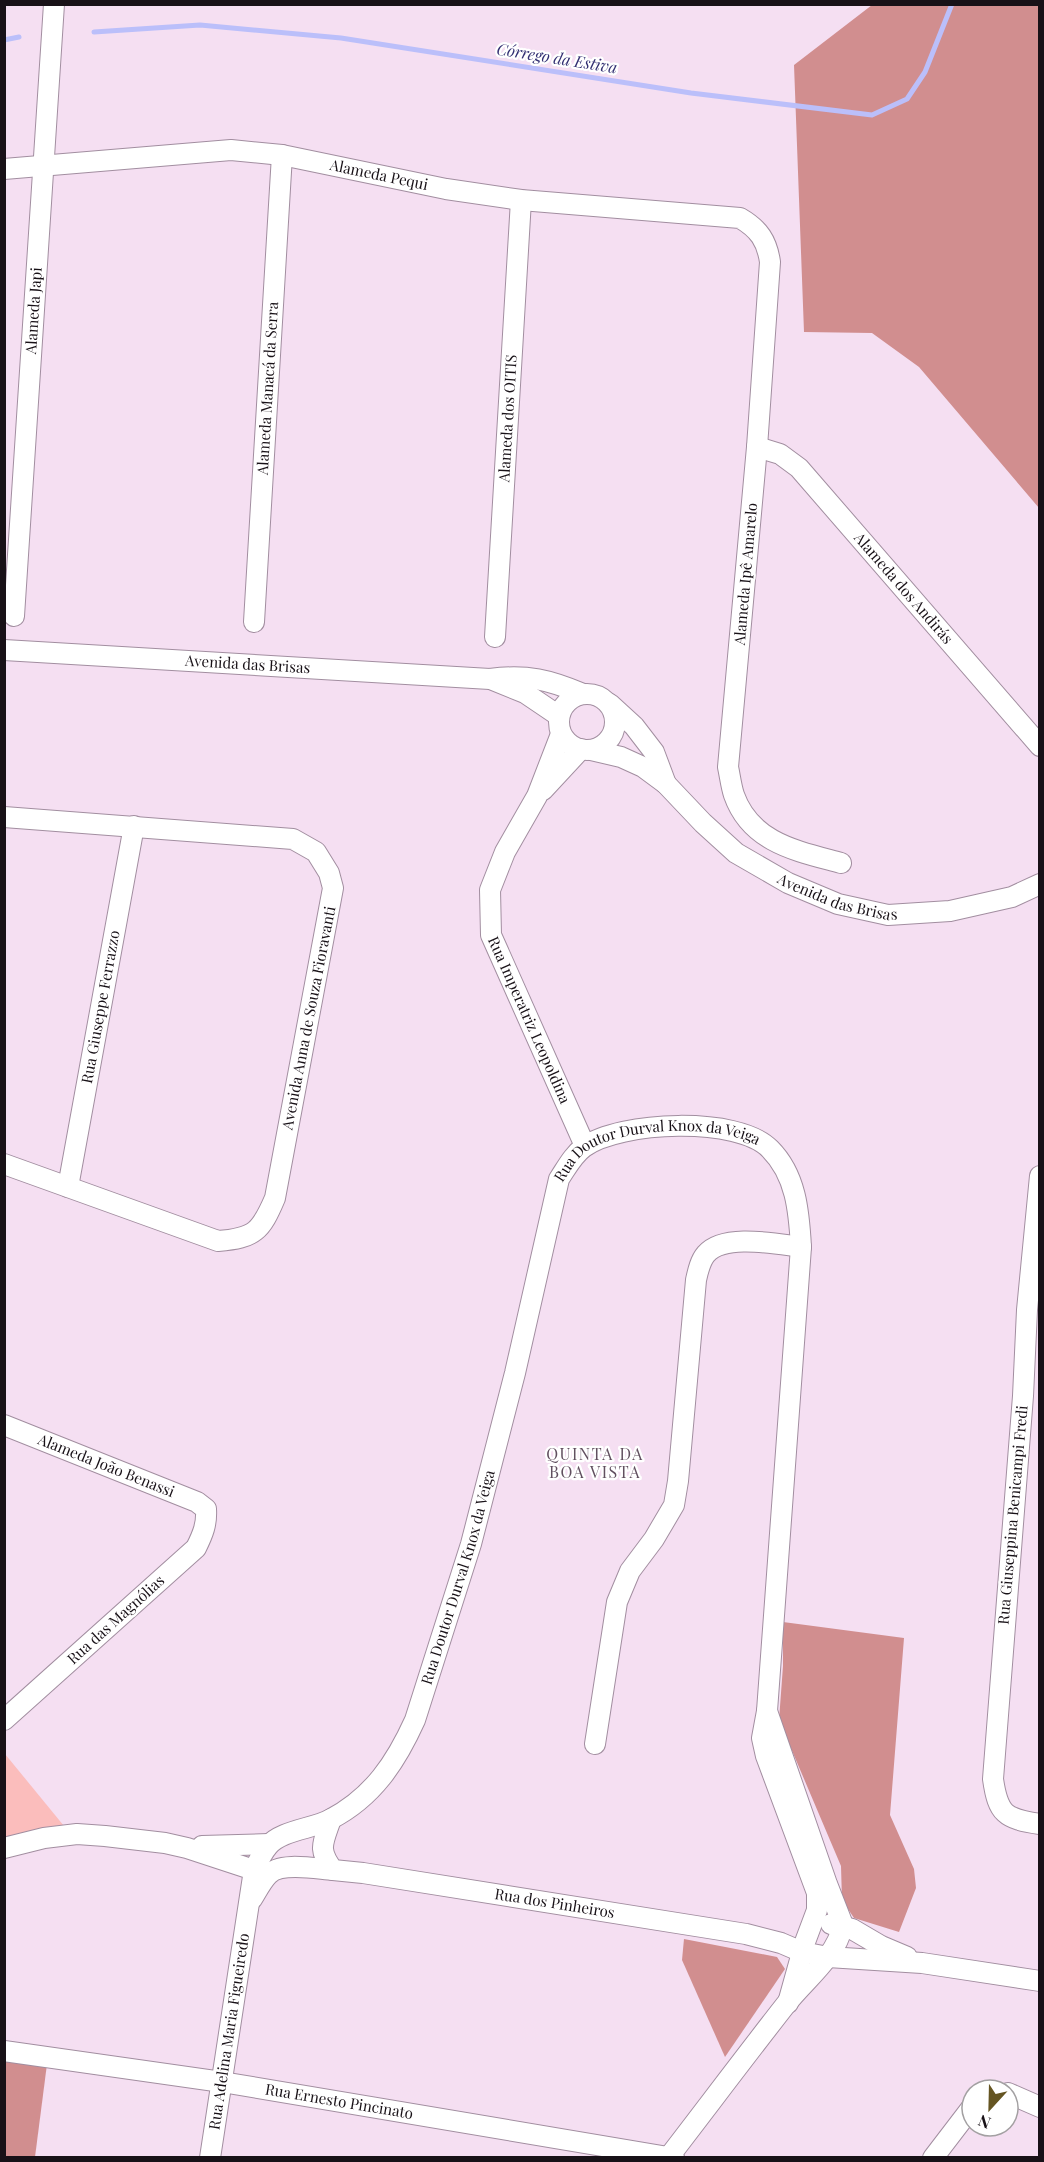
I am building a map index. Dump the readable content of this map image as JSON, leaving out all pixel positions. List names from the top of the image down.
{
  "streets": {
    "street": [
      "Alameda Pequi",
      "Alameda Japi",
      "Alameda Manacá da Serra",
      "Alameda dos OITIS",
      "Alameda Ipê Amarelo",
      "Alameda dos Andirás",
      "Avenida das Brisas",
      "Rua Giuseppe Ferrazzo",
      "Avenida Anna de Souza Fioravanti",
      "Rua Imperatriz Leopoldina",
      "Rua Doutor Durval Knox da Veiga",
      "Alameda João Benassi",
      "Rua Giuseppina Benicampi Fredi",
      "Rua das Magnólias",
      "Rua dos Pinheiros",
      "Rua Adelina Maria Figueiredo",
      "Rua Ernesto Pincinato"
    ]
  },
  "crossings": [
    ["Alameda Pequi", "Alameda Japi"],
    ["Alameda Pequi", "Alameda Manacá da Serra"],
    ["Alameda Pequi", "Alameda dos OITIS"],
    ["Alameda Pequi", "Alameda Ipê Amarelo"],
    ["Alameda Ipê Amarelo", "Alameda dos Andirás"],
    ["Avenida das Brisas", "Rua Imperatriz Leopoldina"],
    ["Rua Giuseppe Ferrazzo", "Avenida Anna de Souza Fioravanti"],
    ["Rua Imperatriz Leopoldina", "Rua Doutor Durval Knox da Veiga"],
    ["Alameda João Benassi", "Rua das Magnólias"],
    ["Rua dos Pinheiros", "Rua Adelina Maria Figueiredo"],
    ["Rua Adelina Maria Figueiredo", "Rua Ernesto Pincinato"]
  ],
  "districts": ["QUINTA DA BOA VISTA"],
  "water": ["Córrego da Estiva"],
  "north": "bottom"
}
